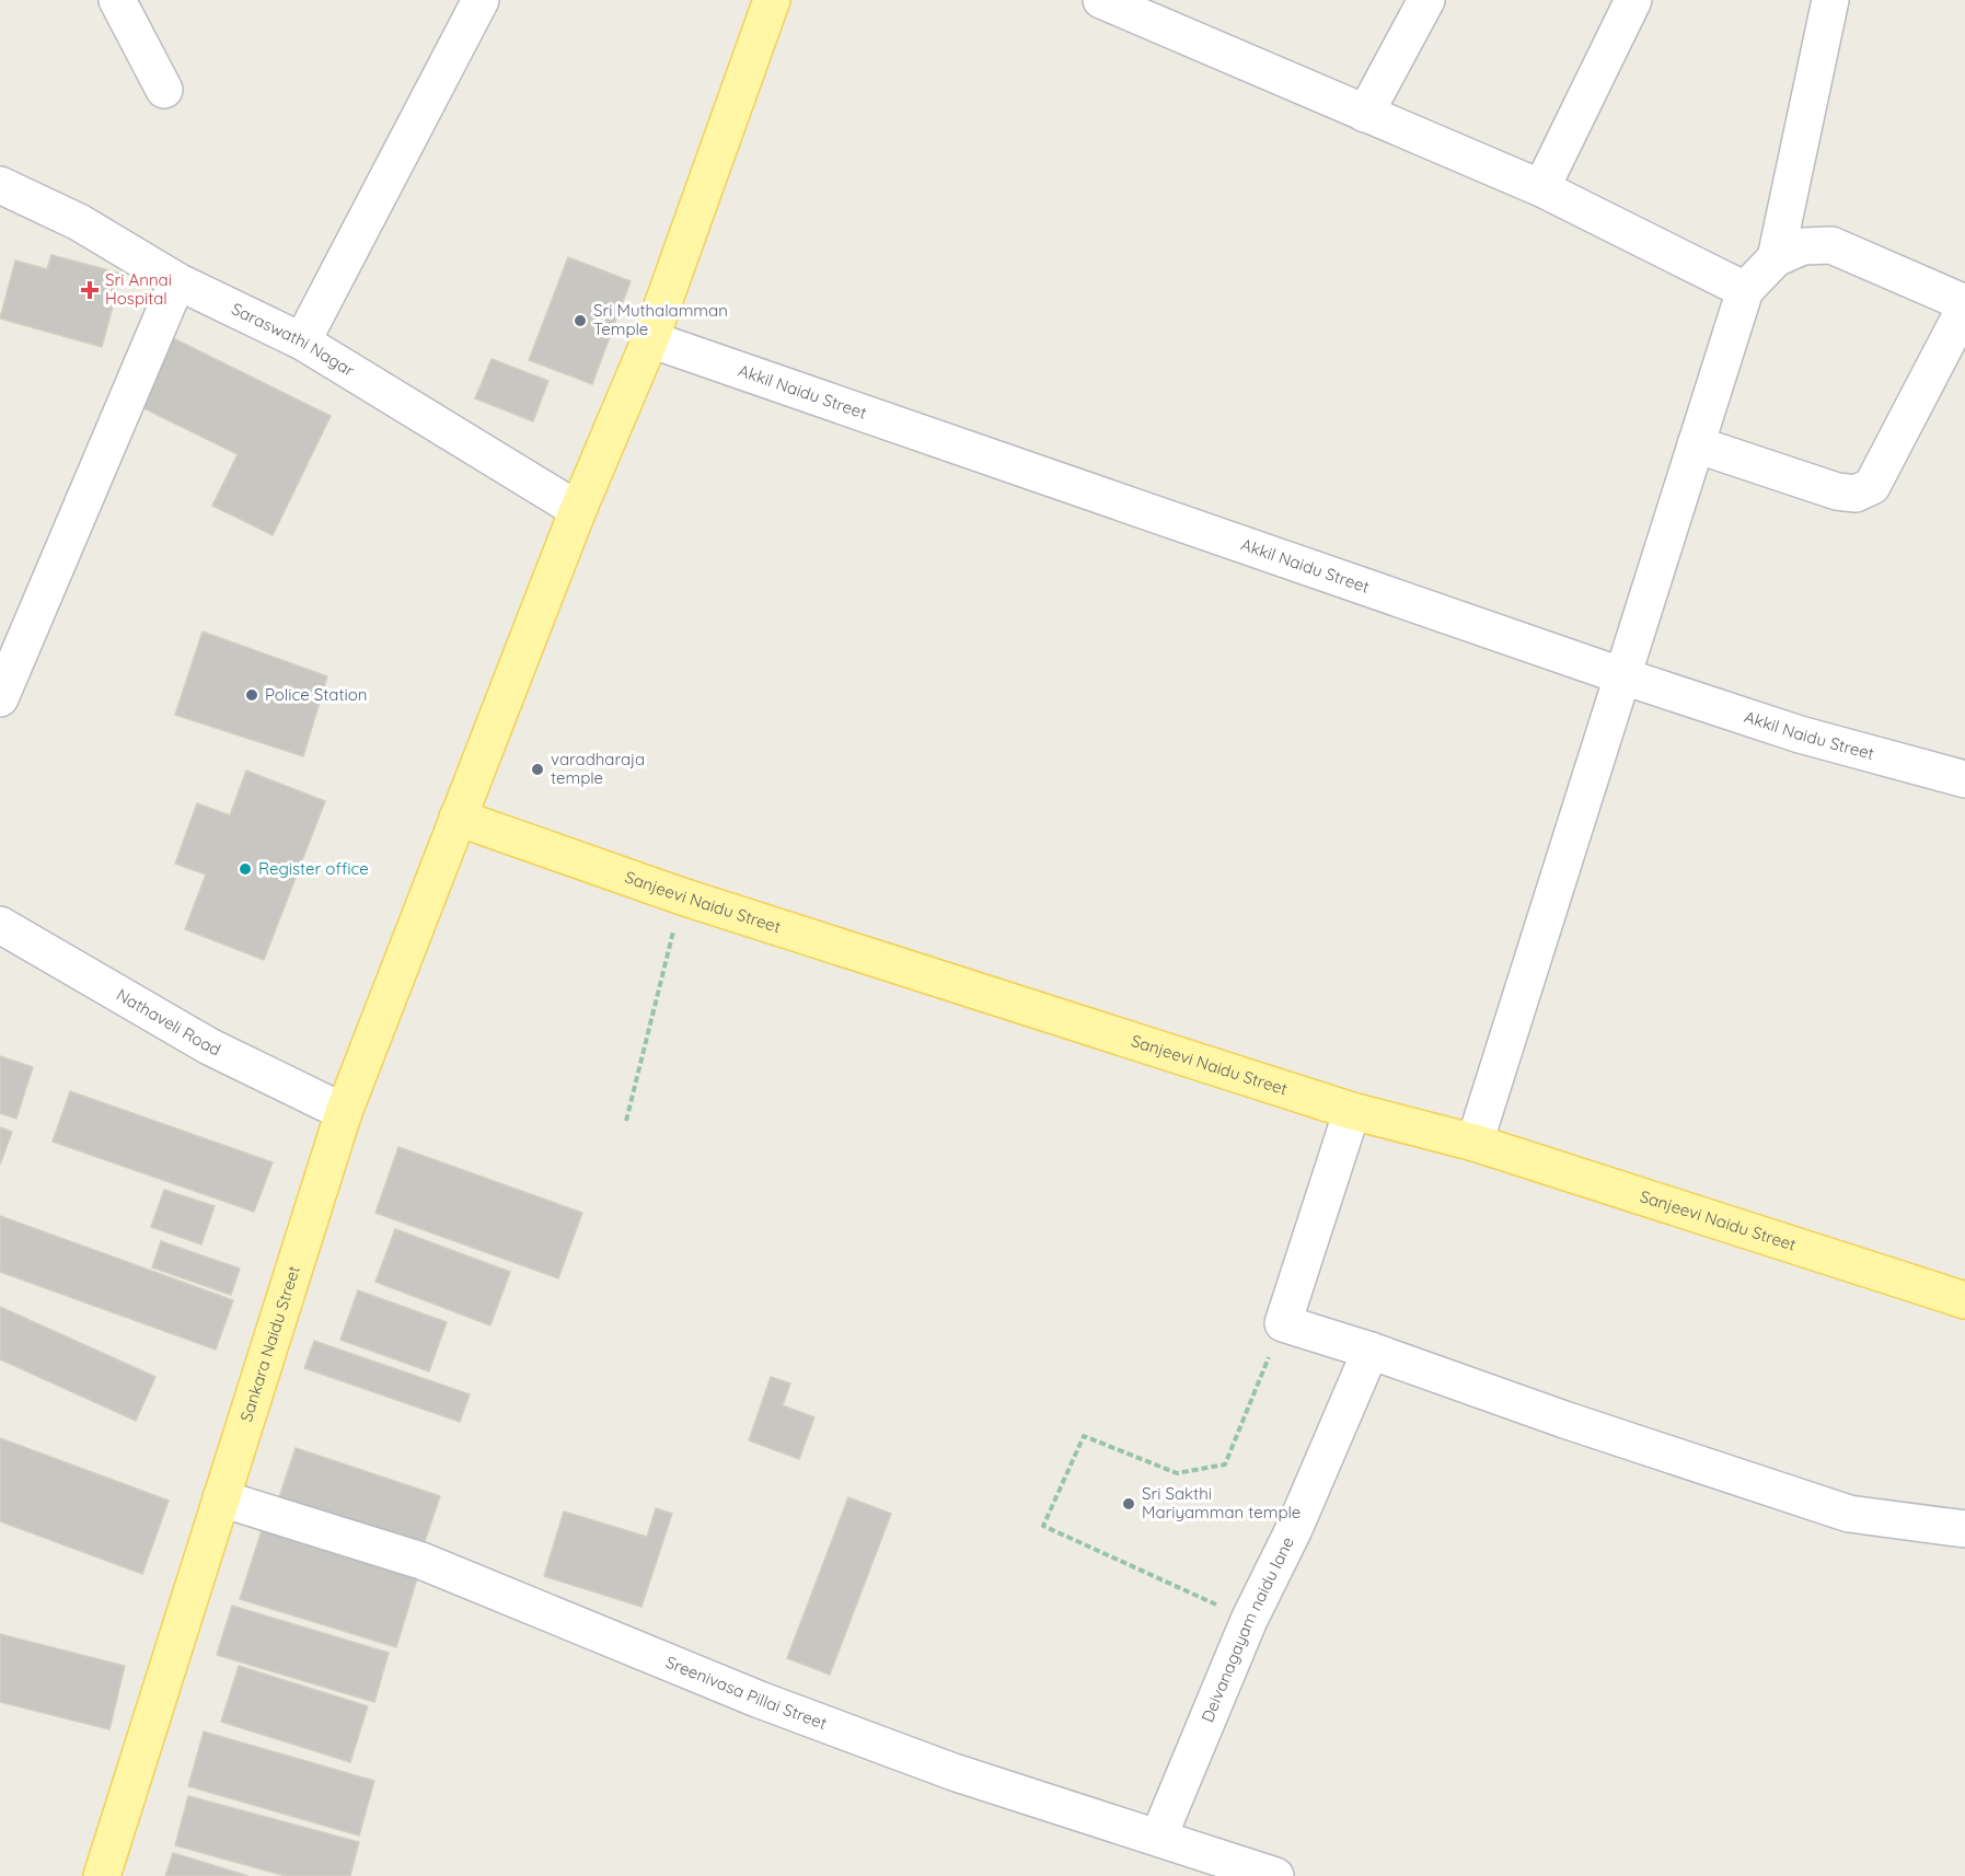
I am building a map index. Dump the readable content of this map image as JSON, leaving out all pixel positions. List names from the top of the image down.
{
  "streets": {
    "main road": ["Sanjeevi Naidu Street", "Sankara Naidu Street"],
    "street": [
      "Saraswathi Nagar",
      "Akkil Naidu Street",
      "Nathaveli Road",
      "Deivanagayam naidu lane",
      "Sreenivasa Pillai Street"
    ]
  },
  "crossings": [
    ["Saraswathi Nagar", "Sankara Naidu Street"],
    ["Akkil Naidu Street", "Sankara Naidu Street"],
    ["Sanjeevi Naidu Street", "Sankara Naidu Street"],
    ["Nathaveli Road", "Sankara Naidu Street"],
    ["Sankara Naidu Street", "Sreenivasa Pillai Street"],
    ["Deivanagayam naidu lane", "Sreenivasa Pillai Street"]
  ],
  "places": {
    "health": ["Sri Annai Hospital"],
    "other": [
      "Sri Muthalamman Temple",
      "Police Station",
      "varadharaja temple",
      "Register office",
      "Sri Sakthi Mariyamman temple"
    ]
  }
}
